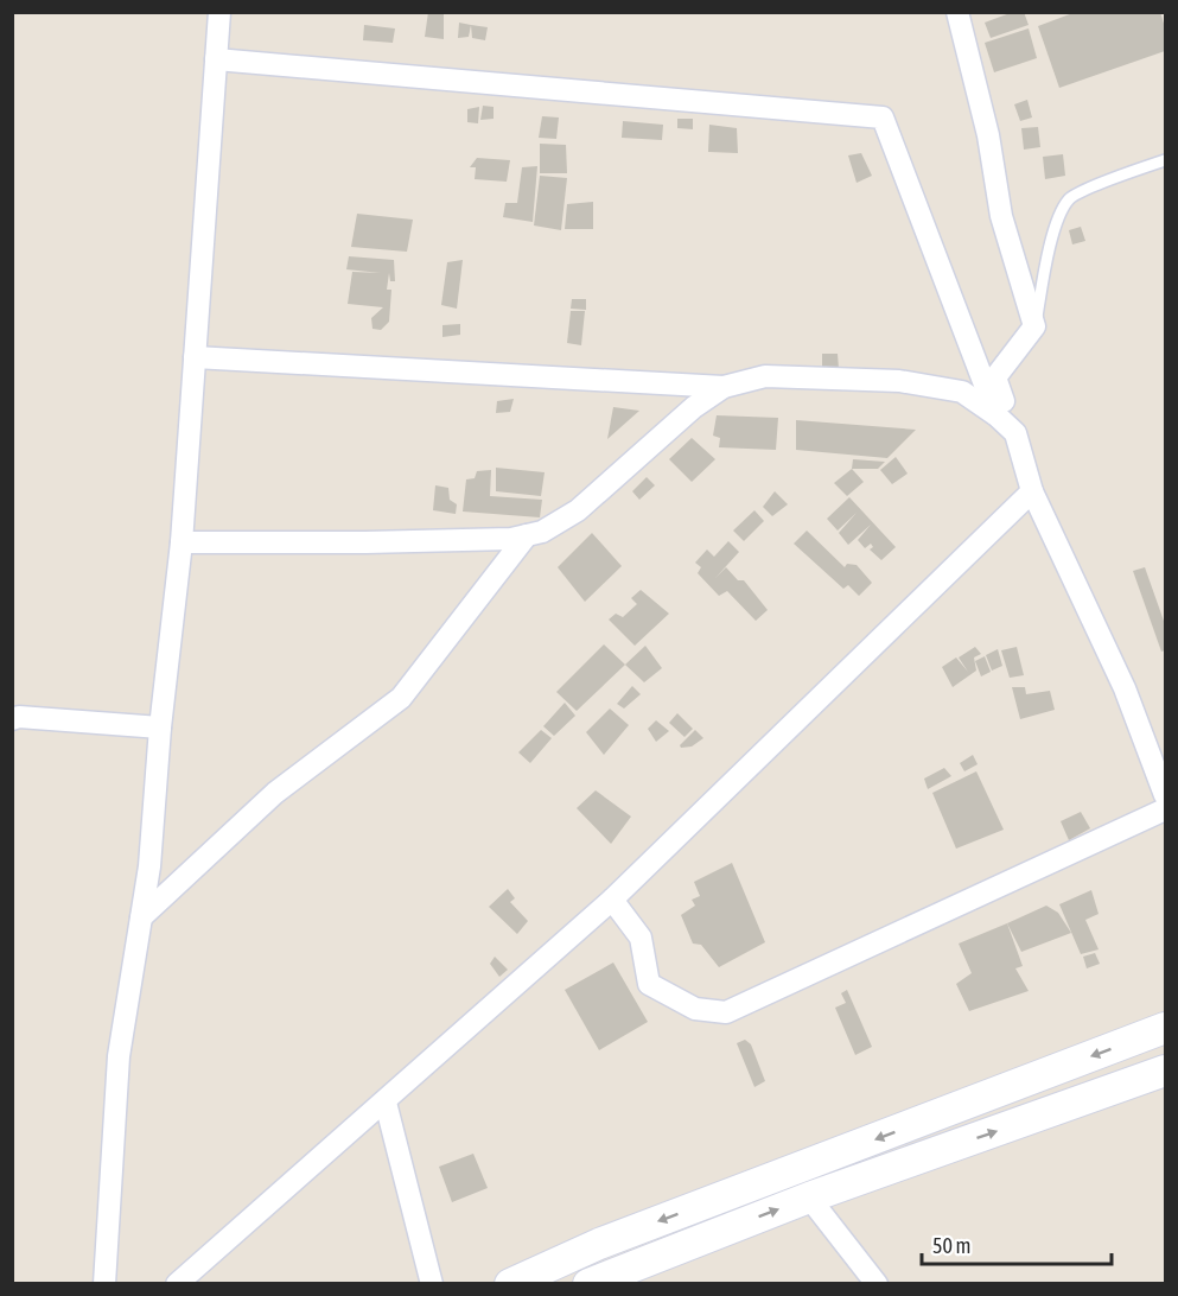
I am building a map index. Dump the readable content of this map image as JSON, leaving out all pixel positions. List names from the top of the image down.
{
  "scale_bar": "50 m"
}
